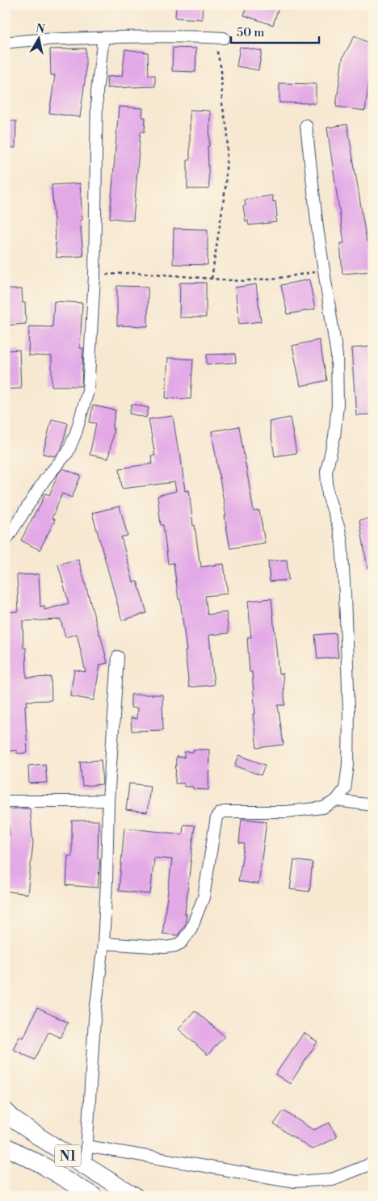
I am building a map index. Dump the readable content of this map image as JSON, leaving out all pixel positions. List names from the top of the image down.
{
  "streets": {
    "main road": ["N1"]
  },
  "scale_bar": "50 m",
  "north": "top"
}
